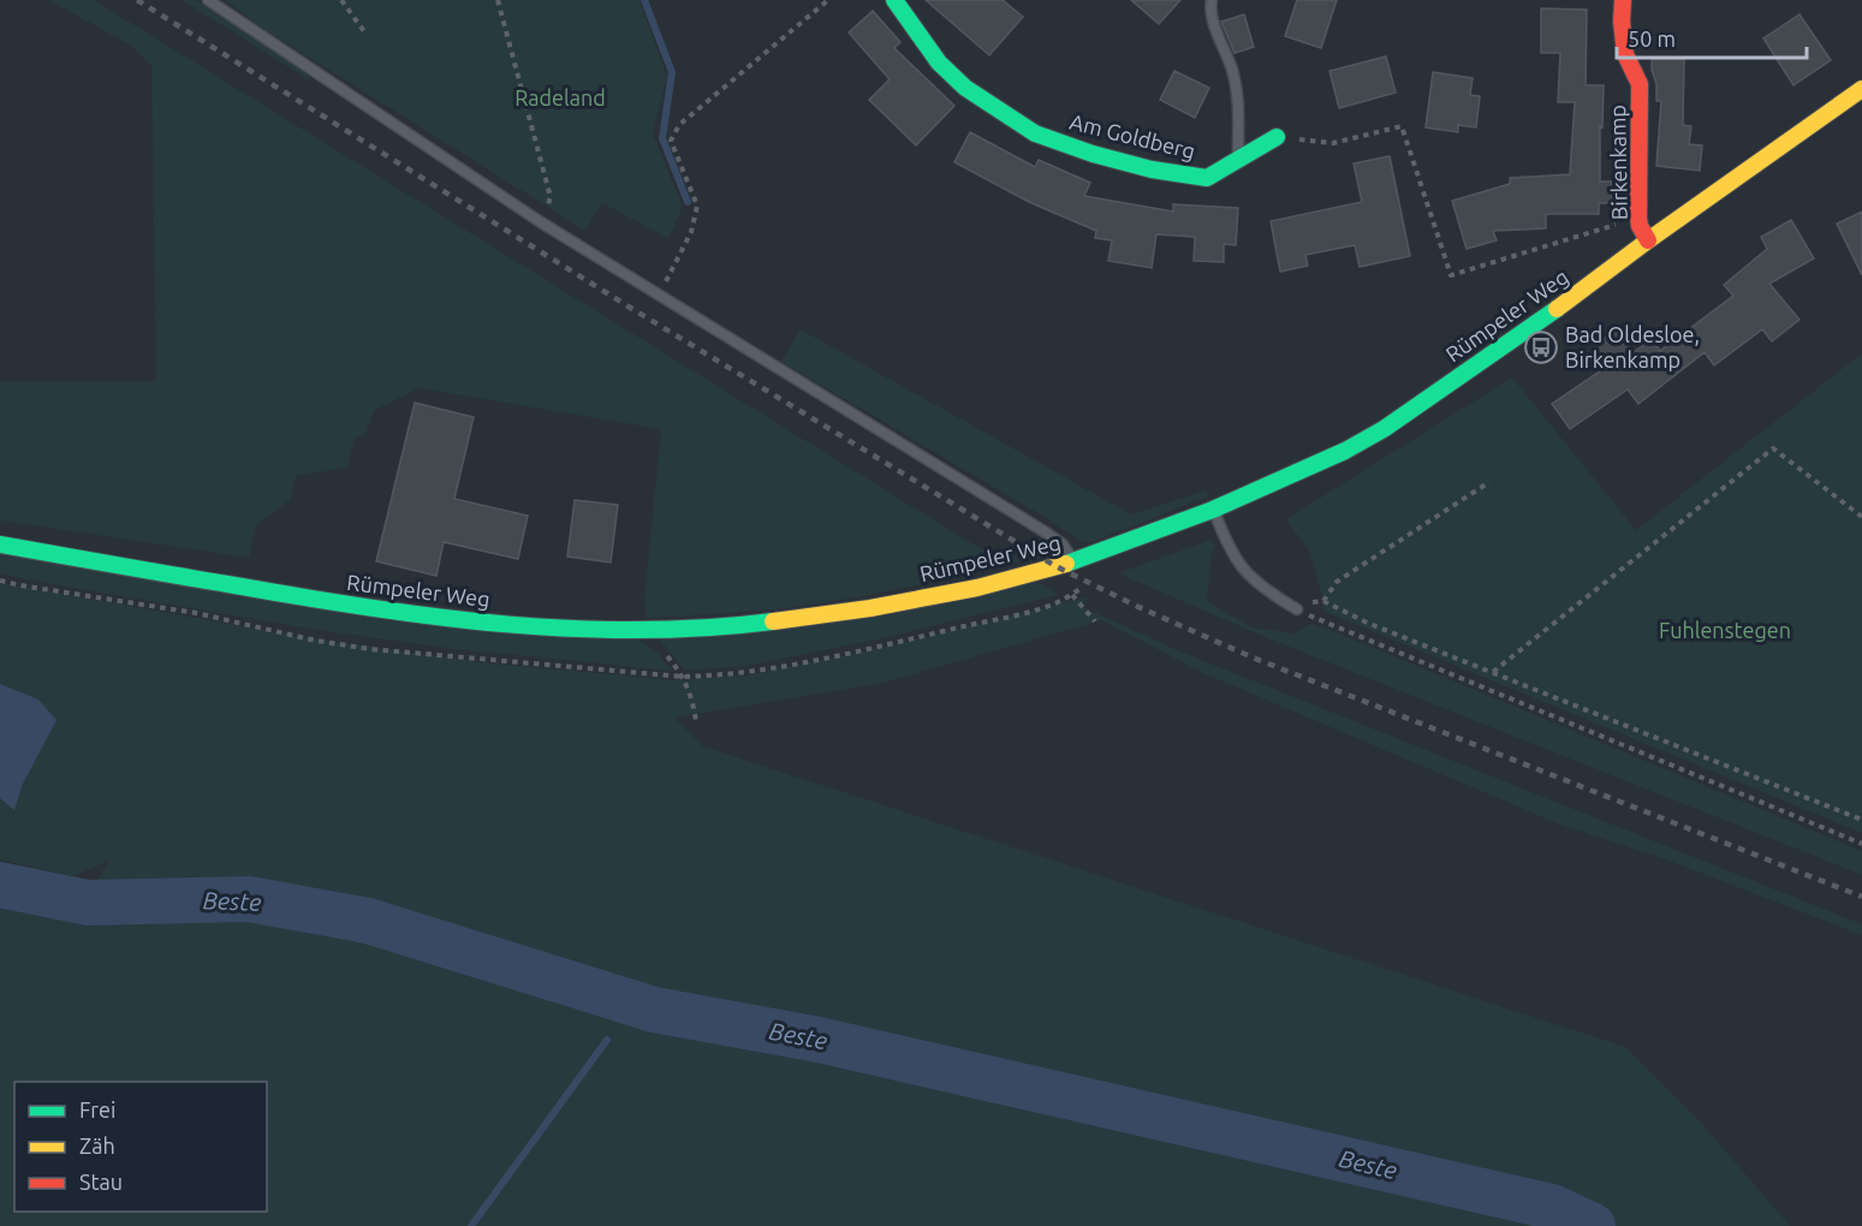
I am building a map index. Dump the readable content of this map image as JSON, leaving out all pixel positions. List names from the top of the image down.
{
  "streets": {
    "street": ["Am Goldberg", "Birkenkamp", "Rümpeler Weg"]
  },
  "crossings": [
    ["Birkenkamp", "Rümpeler Weg"]
  ],
  "water": ["Beste"],
  "parks": ["Radeland", "Fuhlenstegen"],
  "places": {
    "bus stop": ["Bad Oldesloe, Birkenkamp"]
  },
  "legend": ["Frei", "Zäh", "Stau"],
  "scale_bar": "50 m"
}
